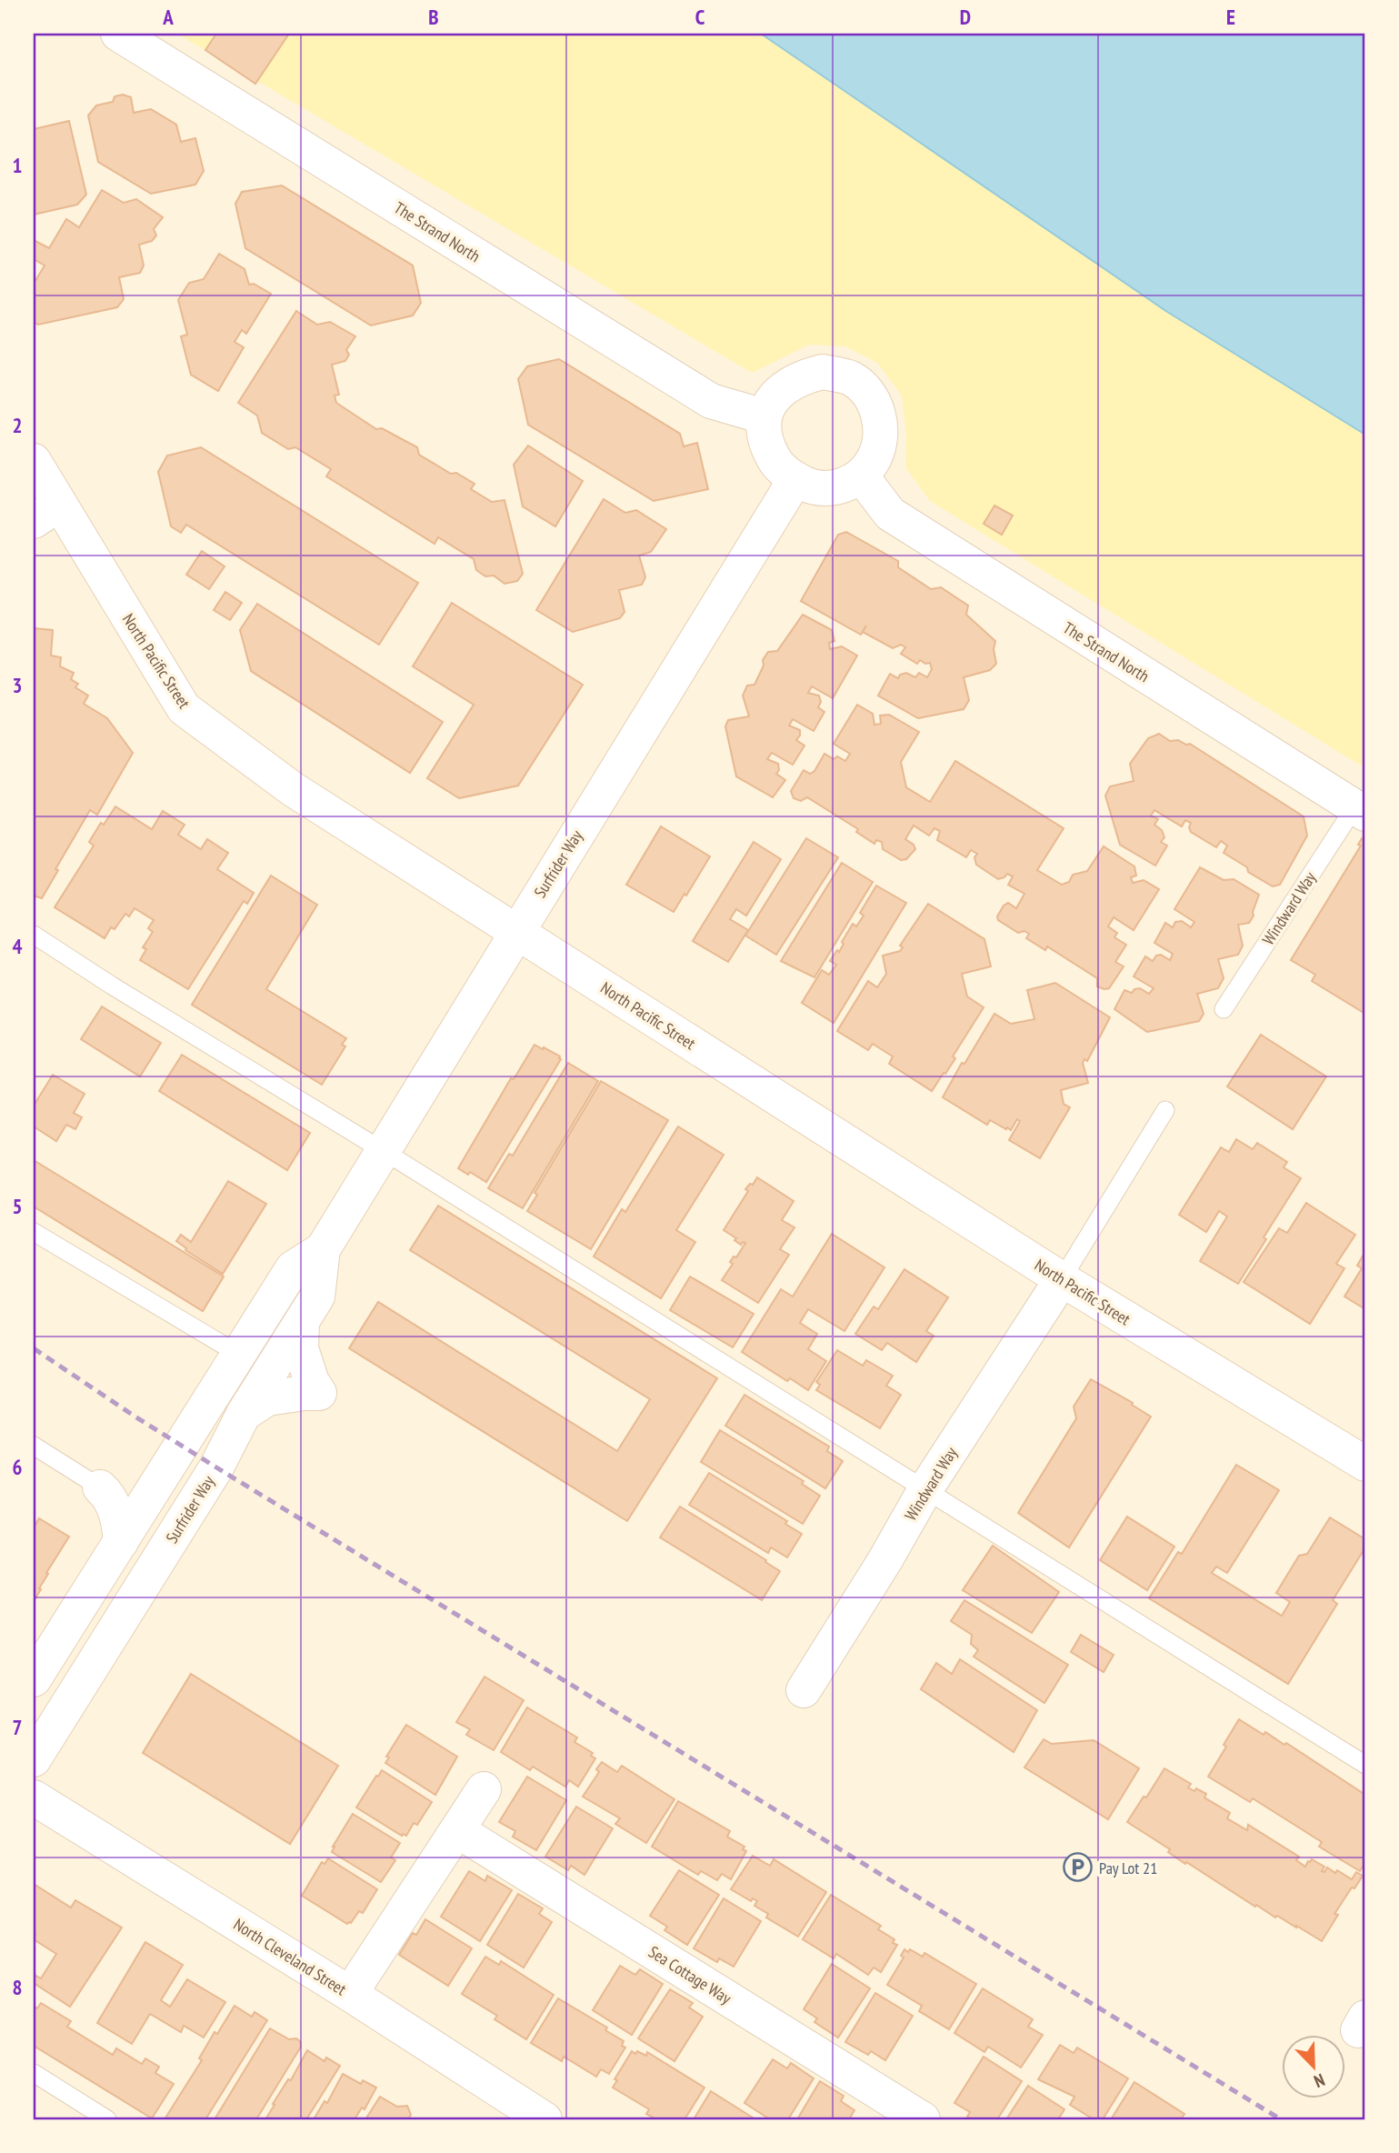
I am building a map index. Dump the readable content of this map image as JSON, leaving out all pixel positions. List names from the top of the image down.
{
  "streets": {
    "street": [
      "The Strand North",
      "North Pacific Street",
      "Surfrider Way",
      "Windward Way",
      "North Cleveland Street",
      "Sea Cottage Way"
    ]
  },
  "crossings": [
    ["The Strand North", "Surfrider Way"],
    ["The Strand North", "Windward Way"],
    ["North Pacific Street", "Surfrider Way"],
    ["North Pacific Street", "Windward Way"]
  ],
  "places": {
    "parking": ["Pay Lot 21"]
  },
  "north": "bottom right",
  "grid": {
    "columns": [
      "A",
      "B",
      "C",
      "D",
      "E"
    ],
    "rows": [
      "1",
      "2",
      "3",
      "4",
      "5",
      "6",
      "7",
      "8"
    ]
  }
}
